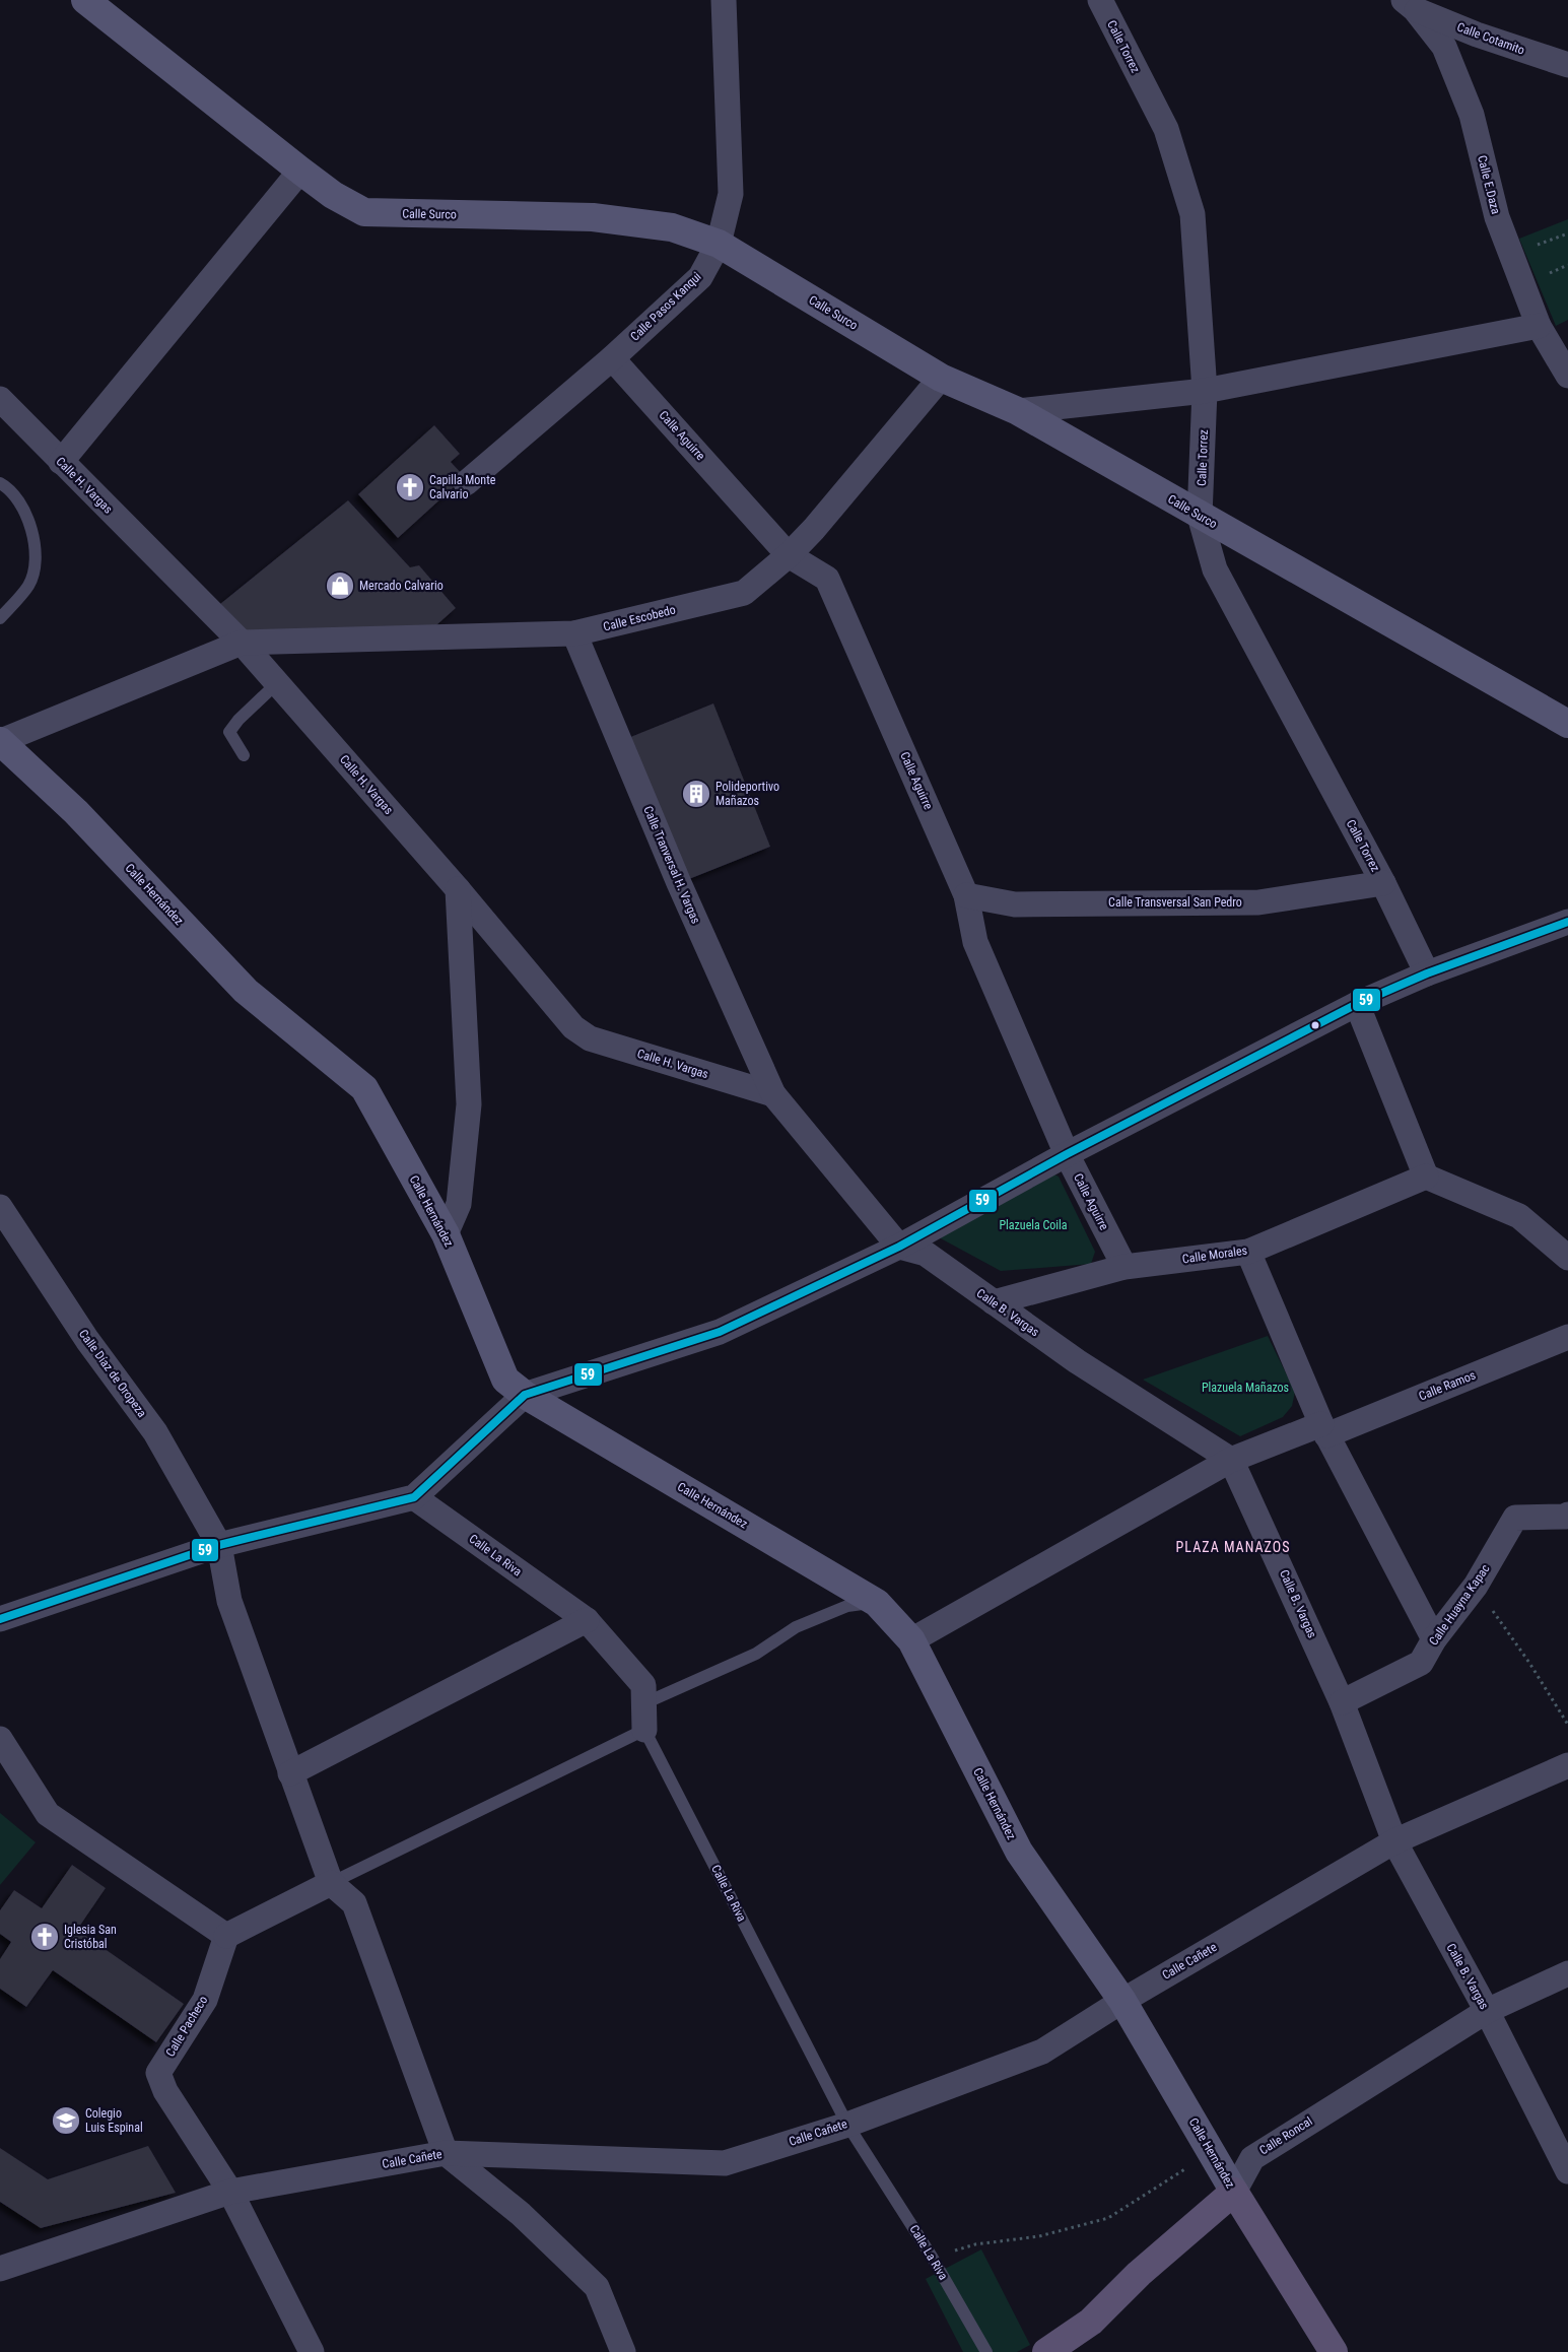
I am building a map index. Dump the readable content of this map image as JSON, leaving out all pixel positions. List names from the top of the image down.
{
  "streets": {
    "main road": ["Calle Surco", "Calle Hernández", "Calle Roncal"],
    "street": [
      "Calle Cotamito",
      "Calle Torrez",
      "Calle E.Daza",
      "Calle Pasos Kanqui",
      "Calle Aguirre",
      "Calle H. Vargas",
      "Calle Escobedo",
      "Calle Tranversal H. Vargas",
      "Calle Transversal San Pedro",
      "Calle Morales",
      "Calle B. Vargas",
      "Calle Díaz de Oropeza",
      "Calle Ramos",
      "Calle La Riva",
      "Calle Huayna Kapac",
      "Calle Cañete",
      "Calle Pacheco"
    ]
  },
  "crossings": [
    ["Calle Cotamito", "Calle E.Daza"],
    ["Calle Torrez", "Calle Surco"],
    ["Calle Torrez", "Calle Transversal San Pedro"],
    ["Calle Surco", "Calle Pasos Kanqui"],
    ["Calle Surco", "Calle Escobedo"],
    ["Calle Pasos Kanqui", "Calle Aguirre"],
    ["Calle Aguirre", "Calle Escobedo"],
    ["Calle Aguirre", "Calle Transversal San Pedro"],
    ["Calle Aguirre", "Calle Morales"],
    ["Calle H. Vargas", "Calle Escobedo"],
    ["Calle H. Vargas", "Calle Tranversal H. Vargas"],
    ["Calle Escobedo", "Calle Tranversal H. Vargas"],
    ["Calle Hernández", "Calle Ramos"],
    ["Calle Hernández", "Calle Cañete"],
    ["Calle Hernández", "Calle Roncal"],
    ["Calle Morales", "Calle B. Vargas"],
    ["Calle B. Vargas", "Calle Ramos"],
    ["Calle B. Vargas", "Calle Huayna Kapac"],
    ["Calle B. Vargas", "Calle Cañete"],
    ["Calle B. Vargas", "Calle Roncal"],
    ["Calle La Riva", "Calle Cañete"],
    ["Calle Cañete", "Calle Pacheco"]
  ],
  "districts": ["PLAZA MANAZOS"],
  "parks": ["Plazuela Coila", "Plazuela Mañazos"],
  "places": {
    "church": ["Capilla Monte Calvario", "Iglesia San Cristóbal"],
    "shop": ["Mercado Calvario"],
    "building": ["Polideportivo Mañazos"],
    "school or university": ["Colegio Luis Espinal"]
  },
  "lines": ["transit line 59"]
}
